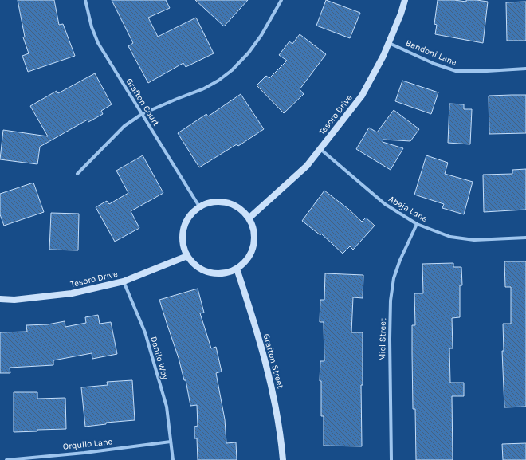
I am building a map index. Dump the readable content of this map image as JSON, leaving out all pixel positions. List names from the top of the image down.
{
  "streets": {
    "street": [
      "Bandoni Lane",
      "Grafton Court",
      "Tesoro Drive",
      "Abeja Lane",
      "Miel Street",
      "Danilo Way",
      "Grafton Street",
      "Orqullo Lane"
    ]
  },
  "crossings": [
    ["Bandoni Lane", "Tesoro Drive"],
    ["Grafton Court", "Tesoro Drive"],
    ["Grafton Court", "Grafton Street"],
    ["Tesoro Drive", "Abeja Lane"],
    ["Tesoro Drive", "Danilo Way"],
    ["Tesoro Drive", "Grafton Street"],
    ["Abeja Lane", "Miel Street"],
    ["Danilo Way", "Orqullo Lane"]
  ]
}
